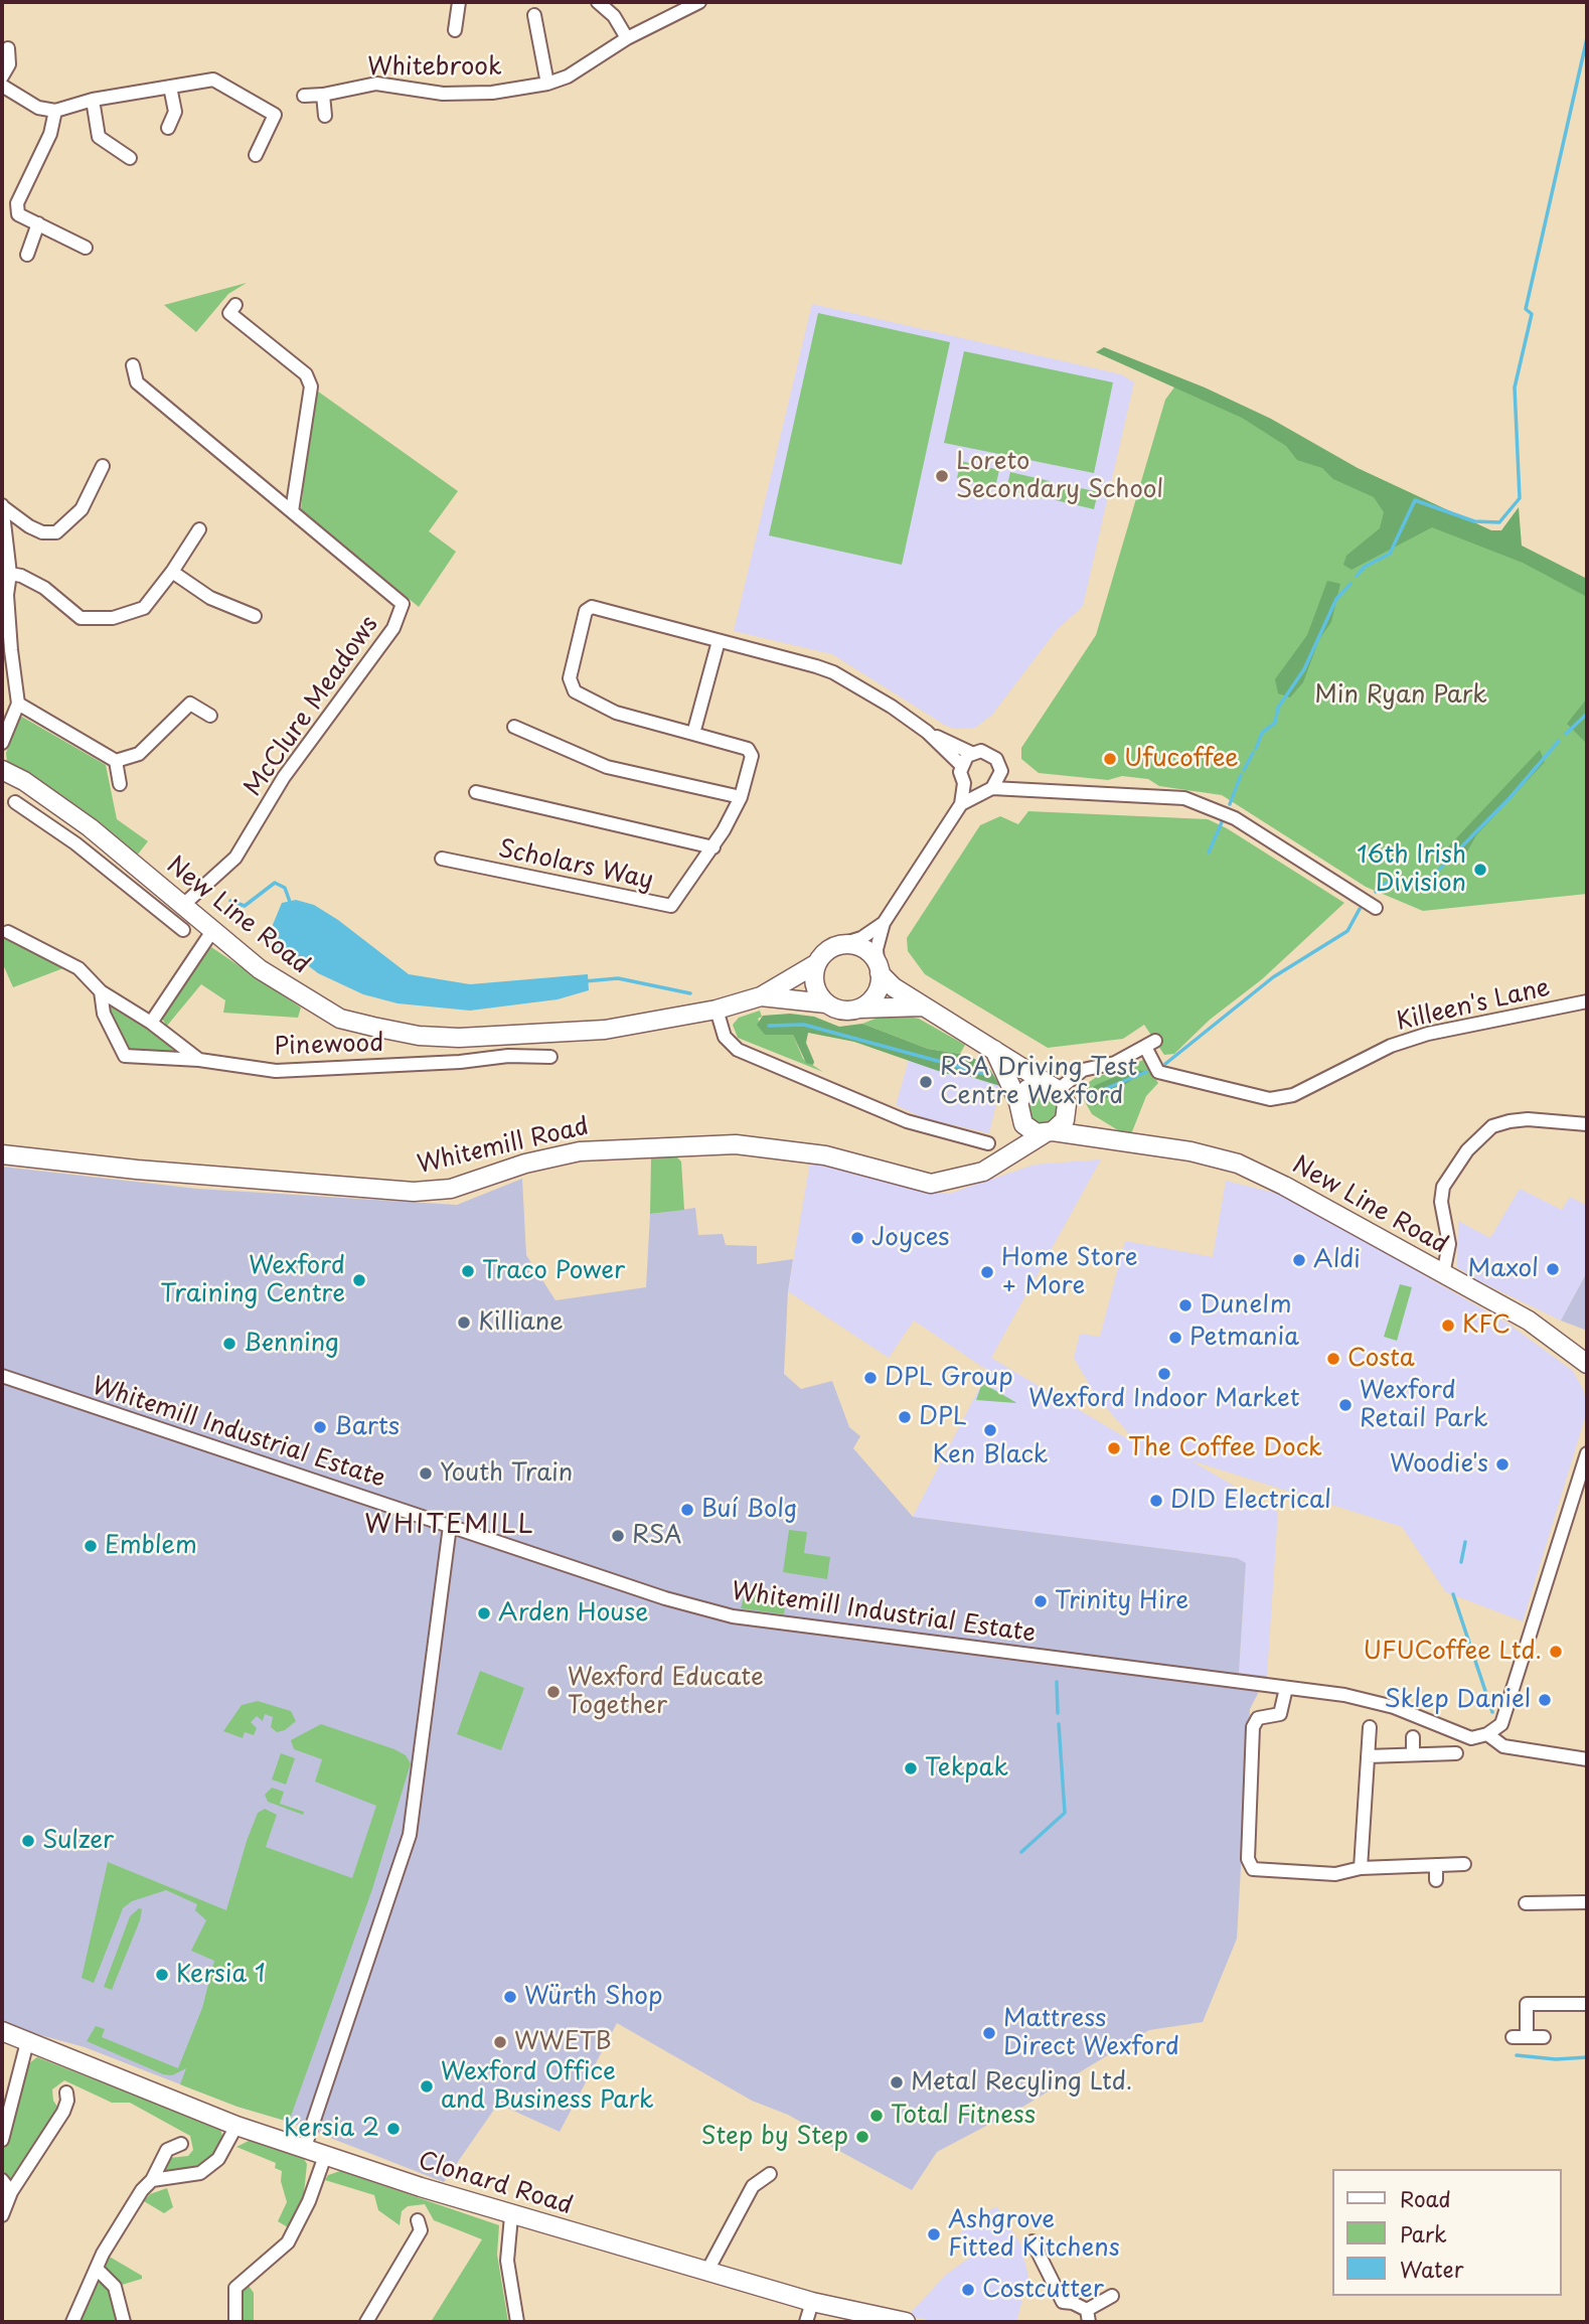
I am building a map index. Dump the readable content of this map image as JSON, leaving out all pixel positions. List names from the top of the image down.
{
  "streets": {
    "main road": ["New Line Road", "Whitemill Road", "Clonard Road"],
    "street": [
      "Whitebrook",
      "McClure Meadows",
      "Scholars Way",
      "Killeen's Lane",
      "Pinewood",
      "Whitemill Industrial Estate"
    ]
  },
  "crossings": [
    ["McClure Meadows", "New Line Road"],
    ["New Line Road", "Killeen's Lane"],
    ["New Line Road", "Whitemill Road"],
    ["Killeen's Lane", "Whitemill Road"]
  ],
  "districts": ["WHITEMILL"],
  "parks": ["Min Ryan Park"],
  "places": [
    "Loreto Secondary School",
    "Ufucoffee",
    "16th Irish Division",
    "RSA Driving Test Centre Wexford",
    "Joyces",
    "Aldi",
    "Maxol",
    "Traco Power",
    "Home Store + More",
    "Wexford Training Centre",
    "DuneIm",
    "Killiane",
    "KFC",
    "Petmania",
    "Benning",
    "Costa",
    "Wexford Indoor Market",
    "DPL Group",
    "Wexford Retail Park",
    "DPL",
    "Barts",
    "Ken Black",
    "The Coffee Dock",
    "Woodie's",
    "Youth Train",
    "DID Electrical",
    "Buí Bolg",
    "RSA",
    "Emblem",
    "Trinity Hire",
    "Arden House",
    "UFUCoffee Ltd.",
    "Wexford Educate Together",
    "Sklep Daniel",
    "Tekpak",
    "Sulzer",
    "Kersia 1",
    "Würth Shop",
    "Mattress Direct Wexford",
    "WWETB",
    "Metal Recyling Ltd.",
    "Wexford Office and Business Park",
    "Total Fitness",
    "Kersia 2",
    "Step by Step",
    "Ashgrove Fitted Kitchens",
    "Costcutter"
  ],
  "legend": ["Road", "Park", "Water"]
}
